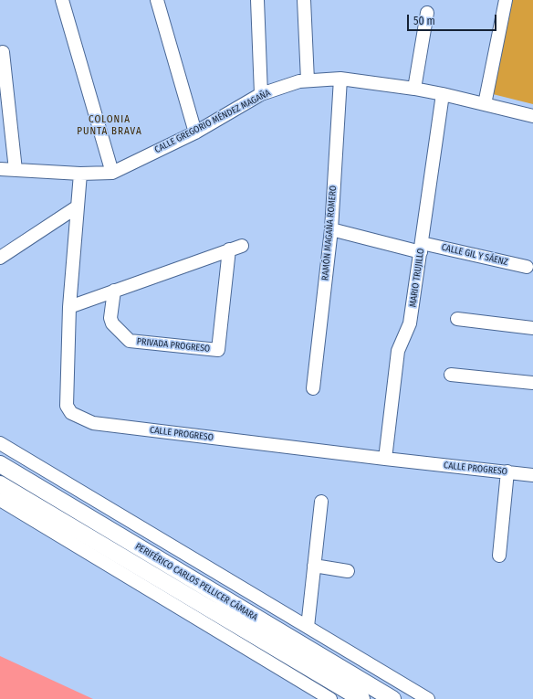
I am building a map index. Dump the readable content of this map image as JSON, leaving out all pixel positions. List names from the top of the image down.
{
  "streets": {
    "main road": ["PERIFÉRICO CARLOS PELLICER CÁMARA"],
    "street": [
      "CALLE GREGORIO MÉNDEZ MAGAÑA",
      "RAMÓN MAGAÑA ROMERO",
      "CALLE GIL Y SÁENZ",
      "MARIO TRUJILLO",
      "PRIVADA PROGRESO",
      "CALLE PROGRESO"
    ]
  },
  "crossings": [
    ["CALLE GREGORIO MÉNDEZ MAGAÑA", "RAMÓN MAGAÑA ROMERO"],
    ["CALLE GREGORIO MÉNDEZ MAGAÑA", "MARIO TRUJILLO"],
    ["CALLE GREGORIO MÉNDEZ MAGAÑA", "CALLE PROGRESO"],
    ["RAMÓN MAGAÑA ROMERO", "CALLE GIL Y SÁENZ"],
    ["CALLE GIL Y SÁENZ", "MARIO TRUJILLO"],
    ["MARIO TRUJILLO", "CALLE PROGRESO"]
  ],
  "districts": ["COLONIA PUNTA BRAVA"],
  "scale_bar": "50 m"
}
